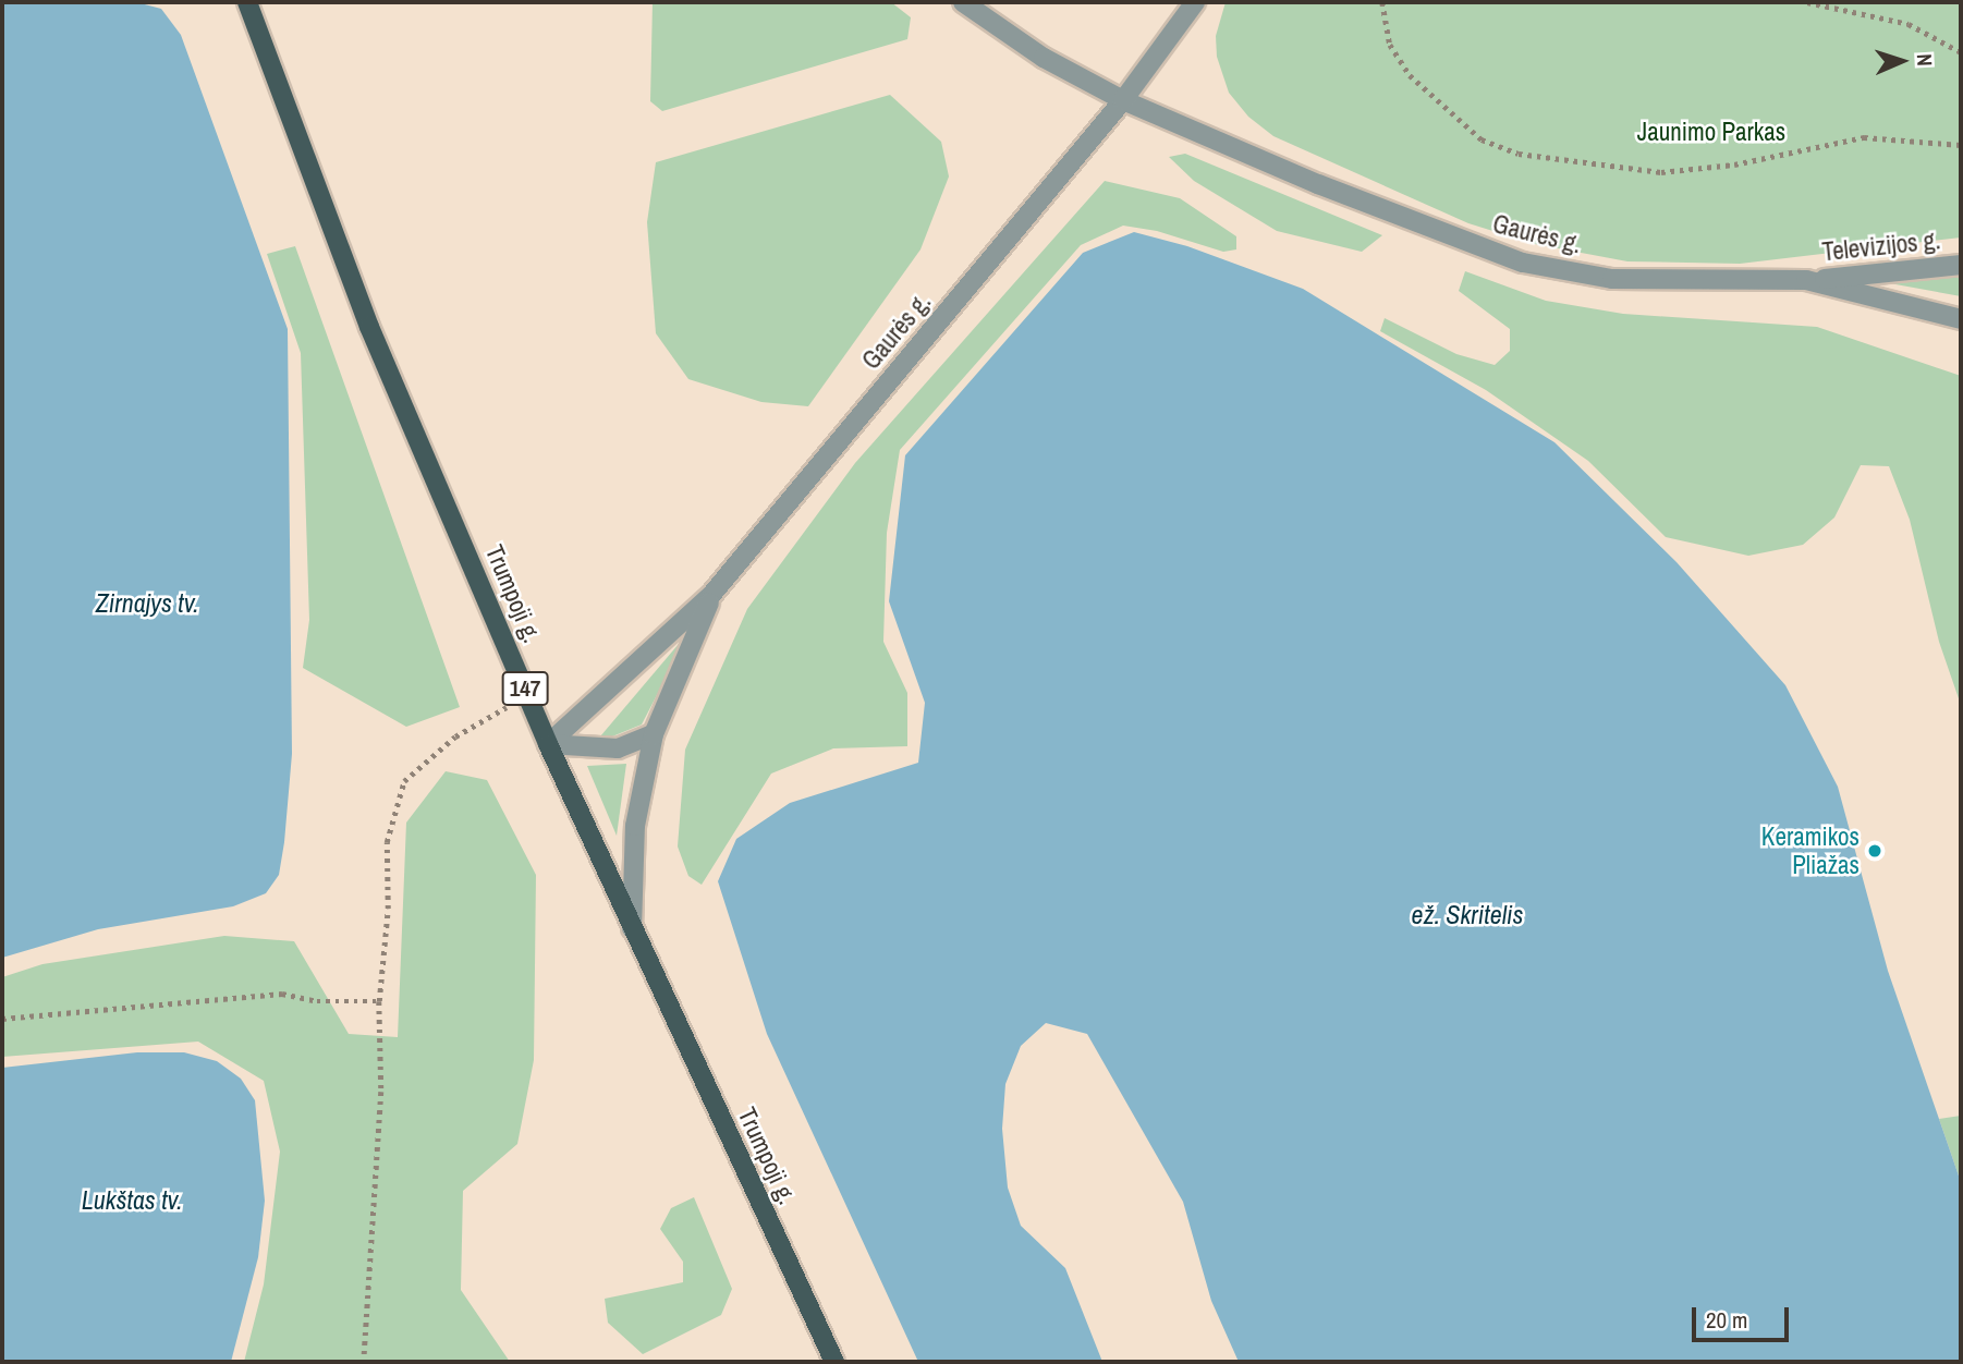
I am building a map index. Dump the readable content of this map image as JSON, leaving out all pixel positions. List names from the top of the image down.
{
  "streets": {
    "main road": ["Trumpoji g.", "147"],
    "street": ["Gaurės g.", "Televizijos g."]
  },
  "crossings": [
    ["Gaurės g.", "Televizijos g."],
    ["Gaurės g.", "Trumpoji g."]
  ],
  "water": ["Zirnajys tv.", "ež. Skritelis", "Lukštas tv."],
  "parks": ["Jaunimo Parkas"],
  "places": ["Keramikos Pliažas"],
  "scale_bar": "20 m",
  "north": "right"
}
